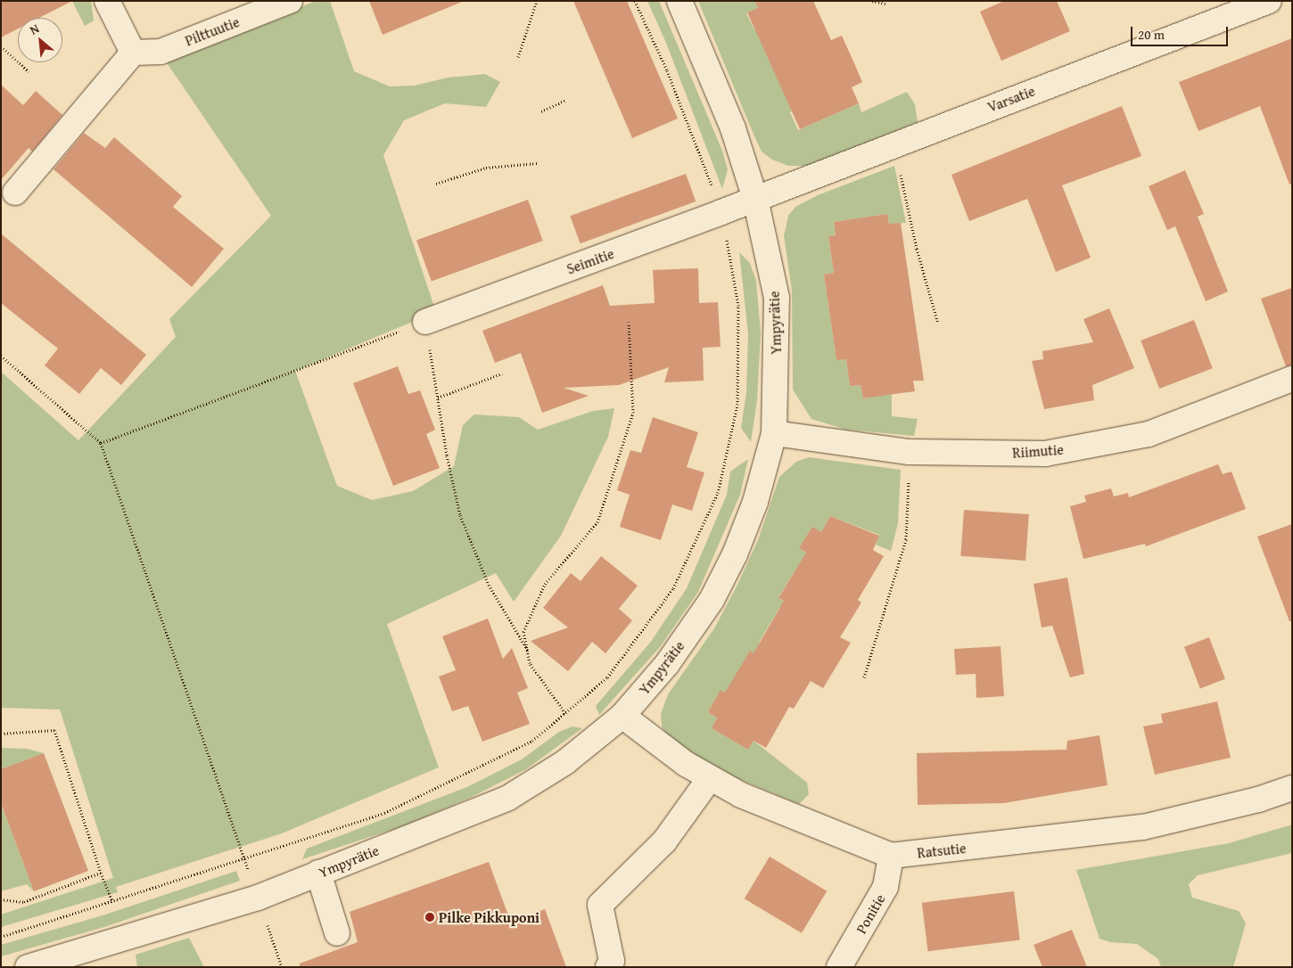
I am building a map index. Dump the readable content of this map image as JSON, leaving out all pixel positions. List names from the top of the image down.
{
  "streets": {
    "street": [
      "Pilttuutie",
      "Varsatie",
      "Seimitie",
      "Ympyrätie",
      "Riimutie",
      "Ratsutie",
      "Ponitie"
    ]
  },
  "crossings": [
    ["Varsatie", "Seimitie"],
    ["Varsatie", "Ympyrätie"],
    ["Seimitie", "Ympyrätie"],
    ["Ympyrätie", "Riimutie"],
    ["Ympyrätie", "Ratsutie"],
    ["Ratsutie", "Ponitie"]
  ],
  "places": ["Pilke Pikkuponi"],
  "scale_bar": "20 m",
  "north": "top left"
}
